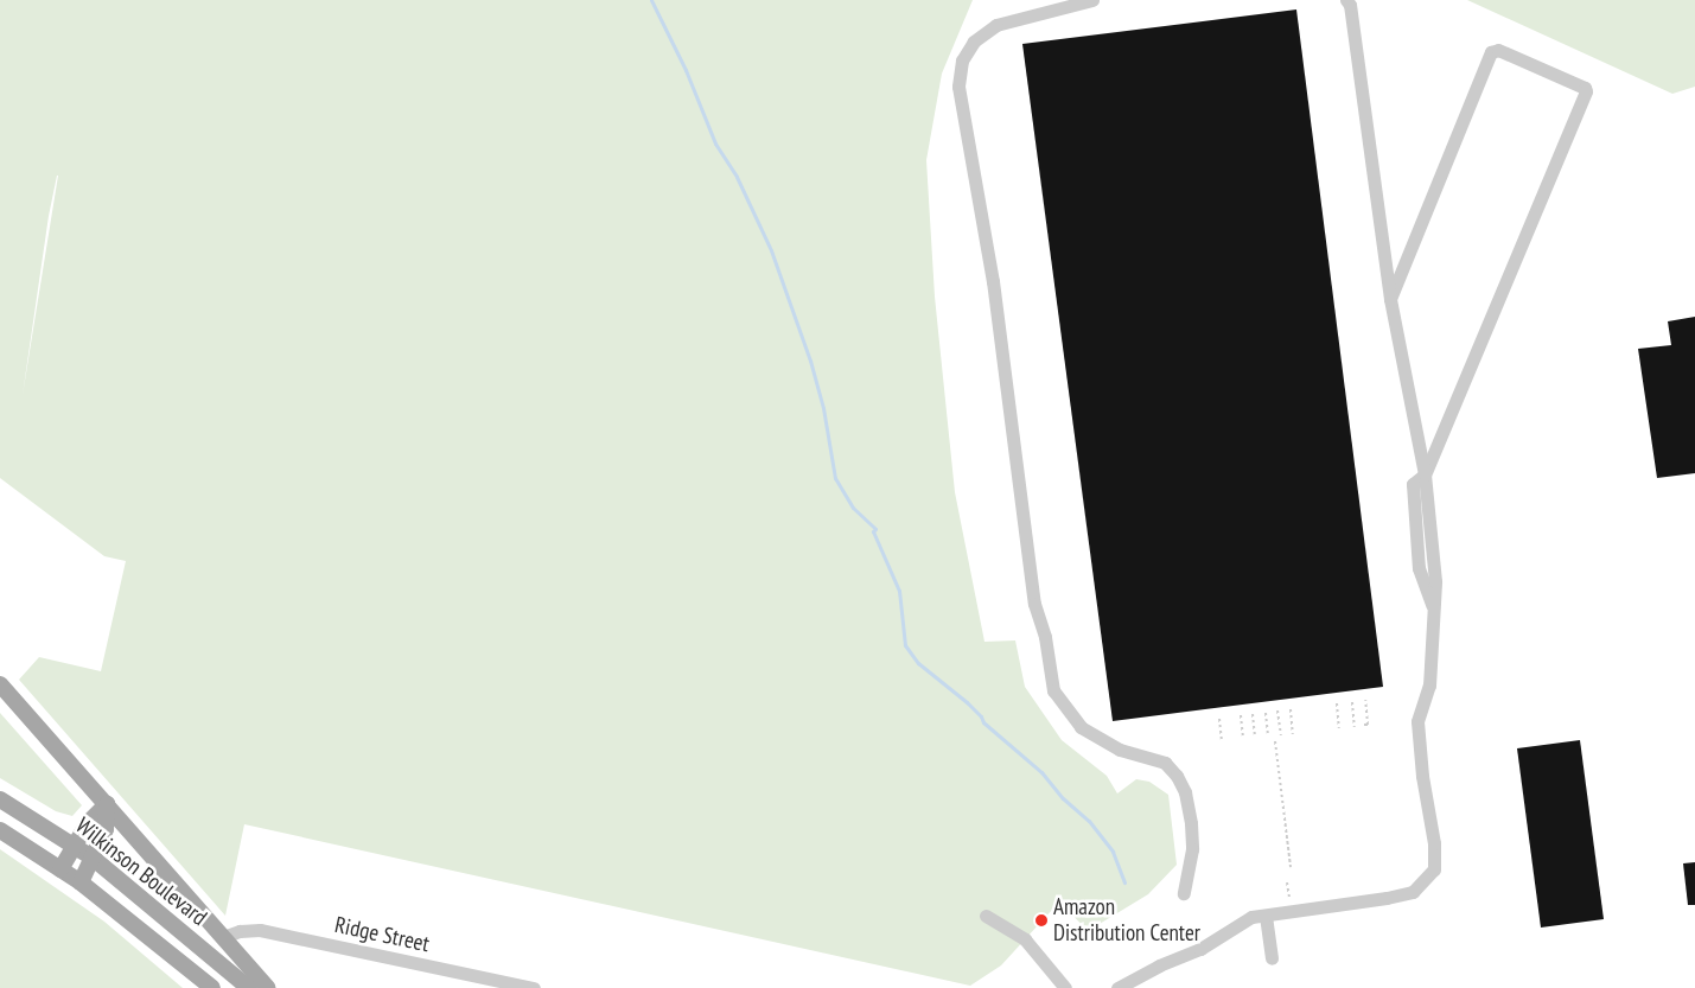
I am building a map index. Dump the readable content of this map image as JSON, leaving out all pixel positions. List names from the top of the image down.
{
  "streets": {
    "main road": ["Wilkinson Boulevard"],
    "street": ["Ridge Street"]
  },
  "places": ["Amazon Distribution Center"]
}
